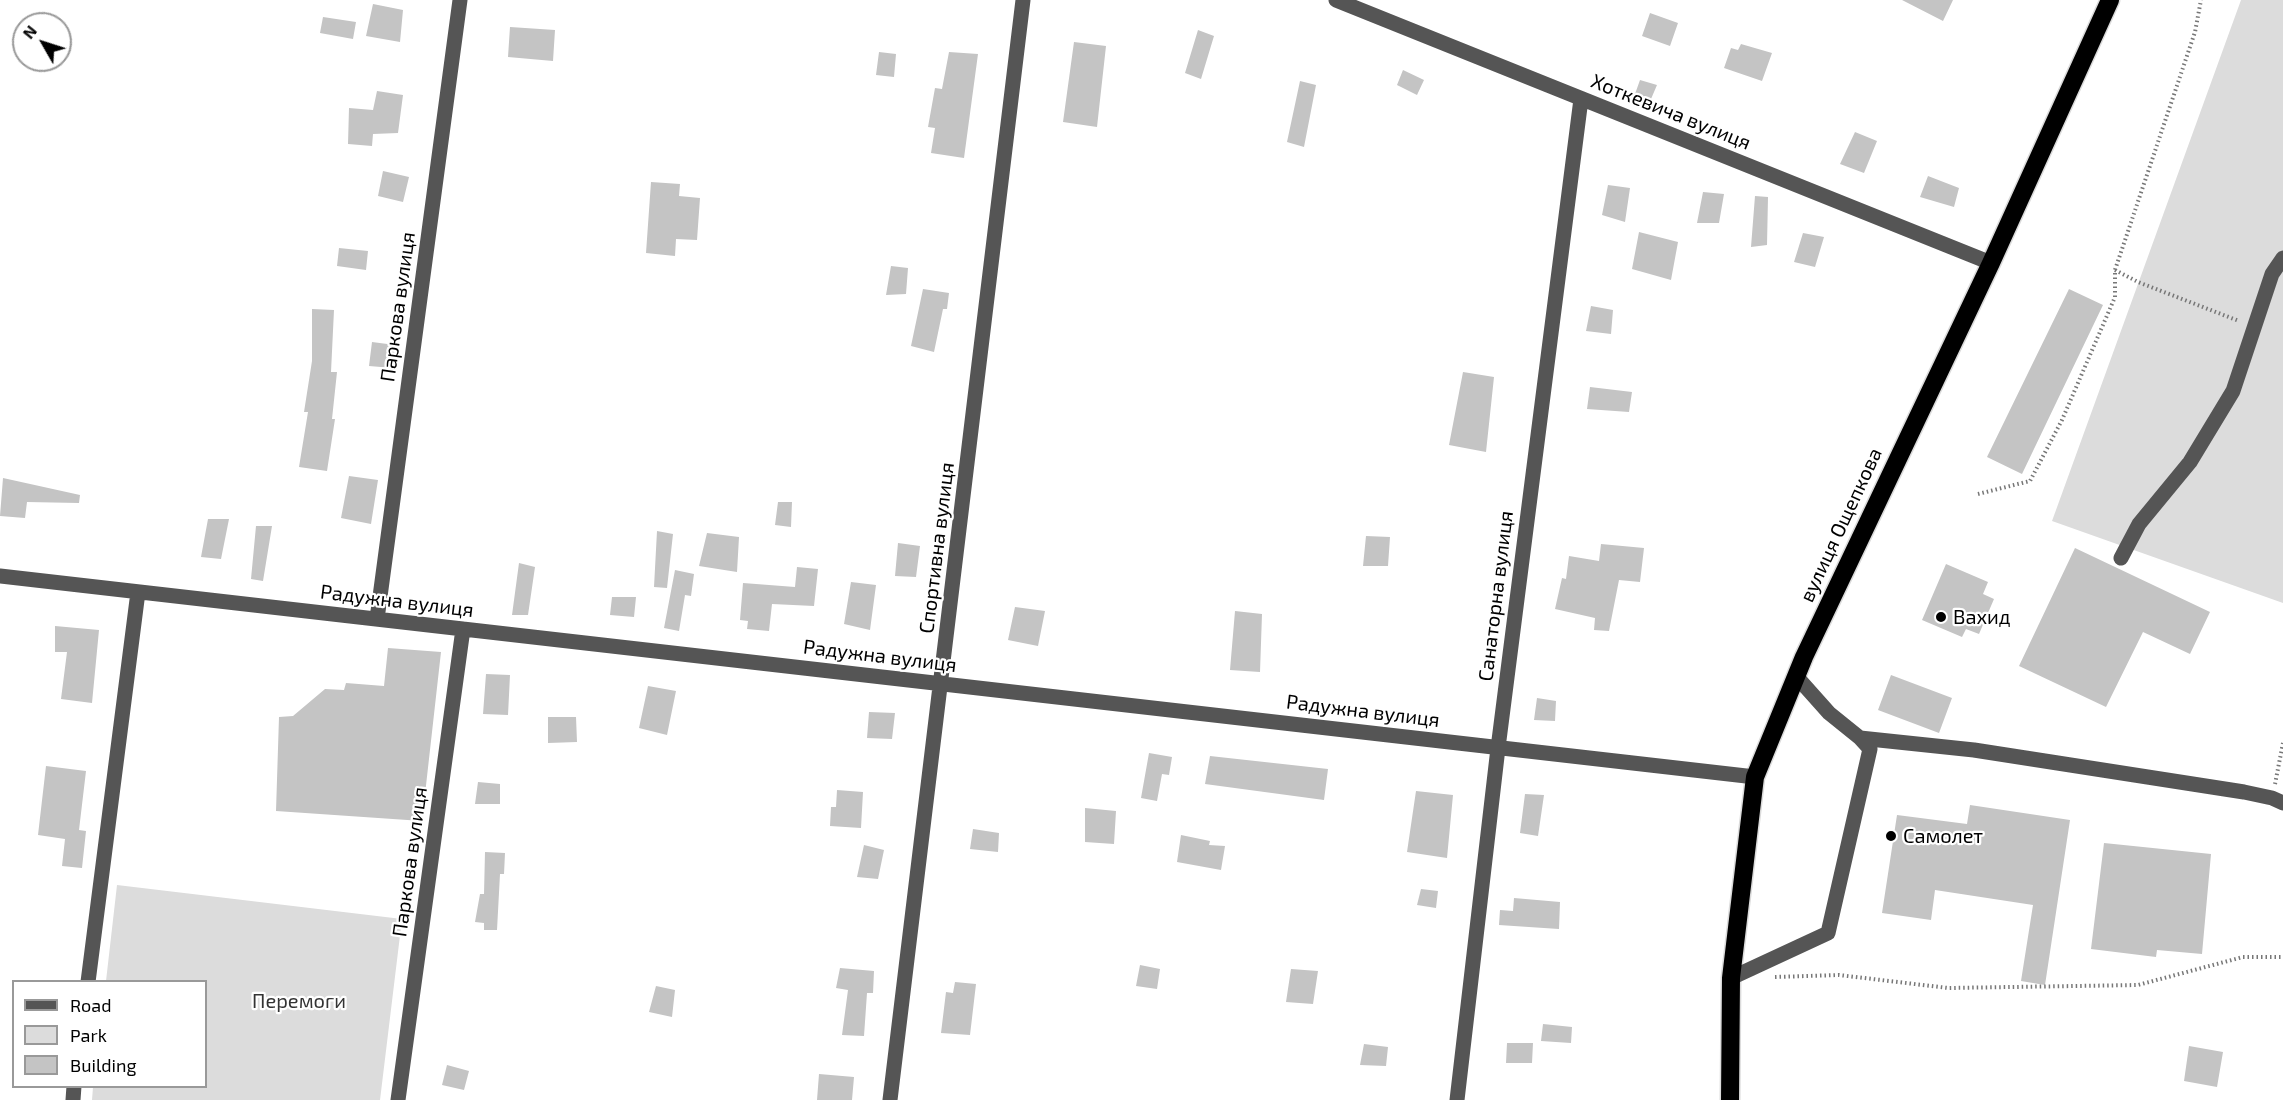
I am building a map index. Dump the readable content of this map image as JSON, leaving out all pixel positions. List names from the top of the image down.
{
  "streets": {
    "highway": ["вулиця Ощепкова"],
    "street": [
      "Хоткевича вулиця",
      "Паркова вулиця",
      "Спортивна вулиця",
      "Санаторна вулиця",
      "Радужна вулиця"
    ]
  },
  "crossings": [
    ["Хоткевича вулиця", "вулиця Ощепкова"],
    ["Хоткевича вулиця", "Санаторна вулиця"],
    ["Паркова вулиця", "Радужна вулиця"],
    ["вулиця Ощепкова", "Радужна вулиця"],
    ["Спортивна вулиця", "Радужна вулиця"],
    ["Санаторна вулиця", "Радужна вулиця"]
  ],
  "parks": ["Перемоги"],
  "places": ["Вахид", "Самолет"],
  "legend": ["Road", "Park", "Building"],
  "north": "top left"
}
